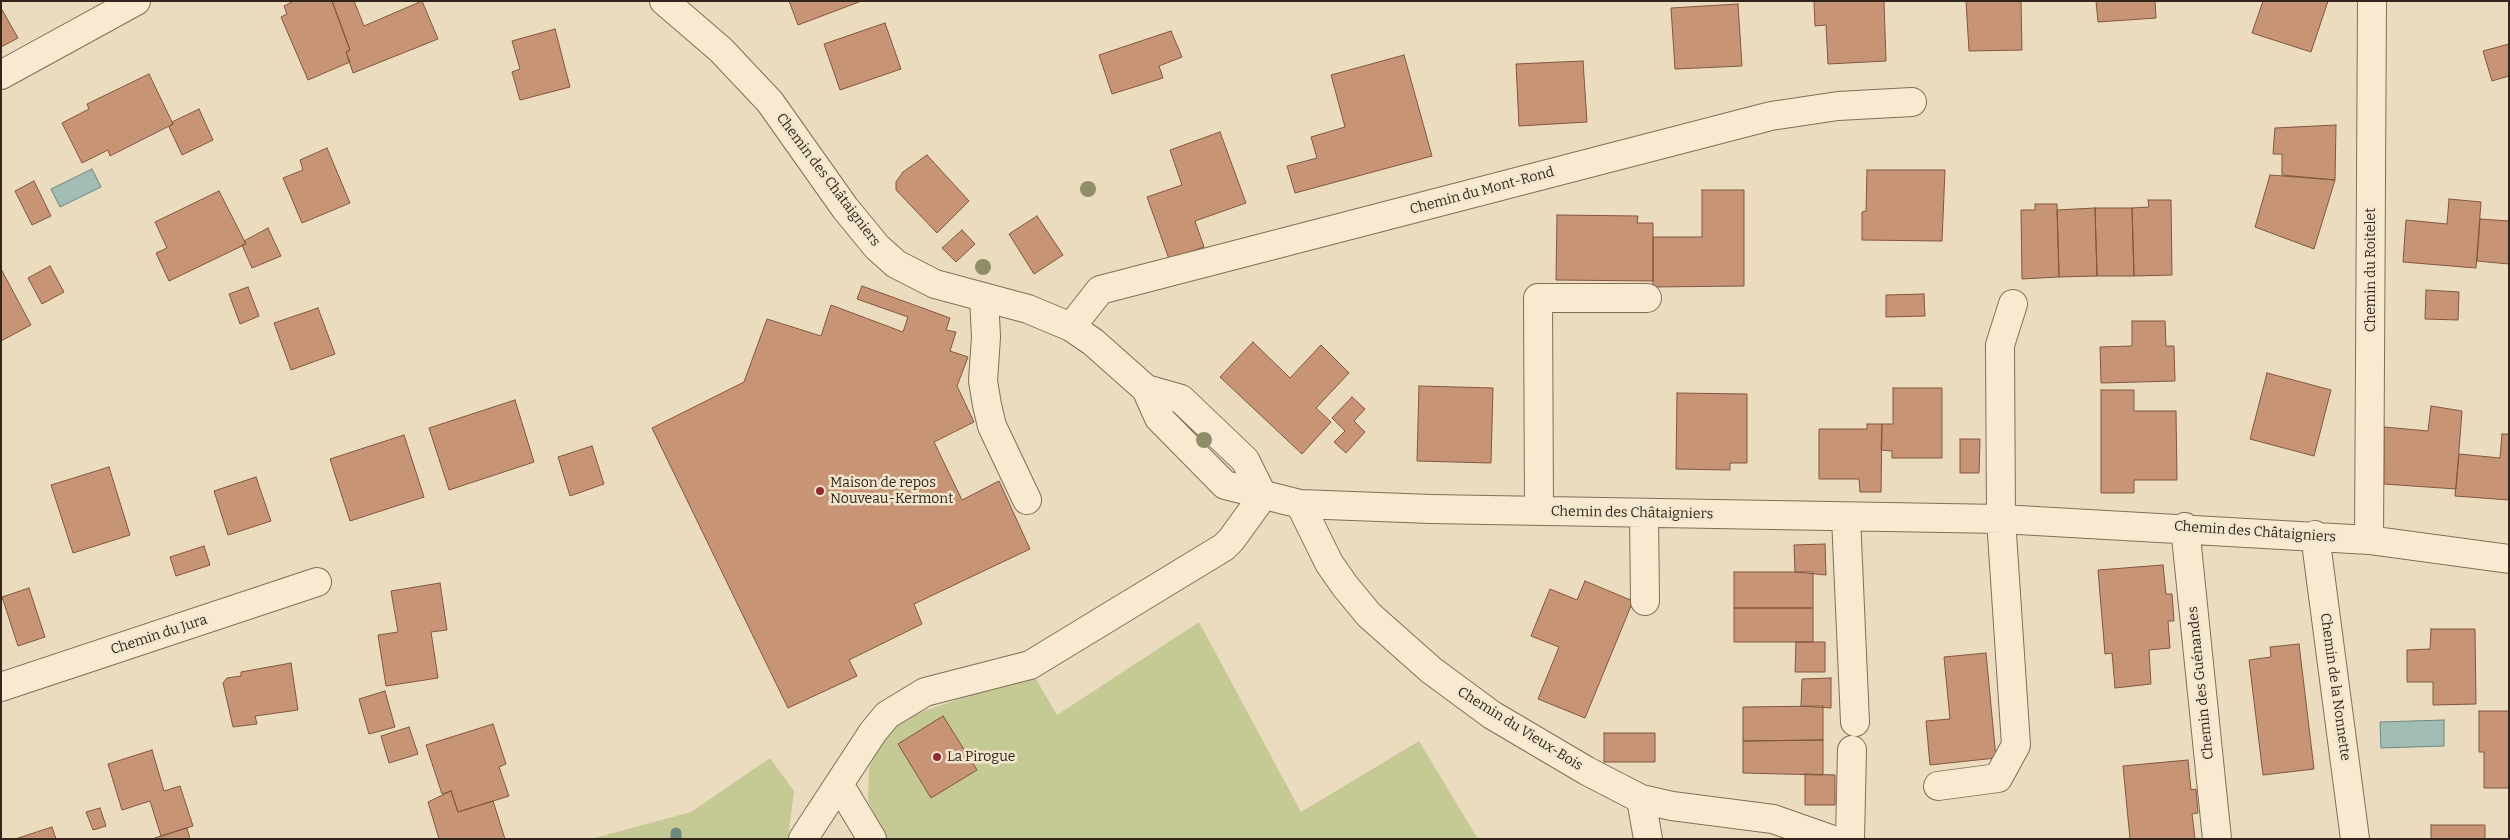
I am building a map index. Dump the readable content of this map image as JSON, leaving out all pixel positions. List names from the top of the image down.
{
  "streets": {
    "street": [
      "Chemin des Châtaigniers",
      "Chemin du Mont-Rond",
      "Chemin du Roitelet",
      "Chemin du Jura",
      "Chemin des Guénandes",
      "Chemin de la Nonnette",
      "Chemin du Vieux-Bois"
    ]
  },
  "crossings": [
    ["Chemin des Châtaigniers", "Chemin du Mont-Rond"],
    ["Chemin des Châtaigniers", "Chemin du Roitelet"],
    ["Chemin des Châtaigniers", "Chemin des Guénandes"],
    ["Chemin des Châtaigniers", "Chemin de la Nonnette"],
    ["Chemin des Châtaigniers", "Chemin du Vieux-Bois"]
  ],
  "places": ["Maison de repos Nouveau-Kermont", "La Pirogue"]
}
